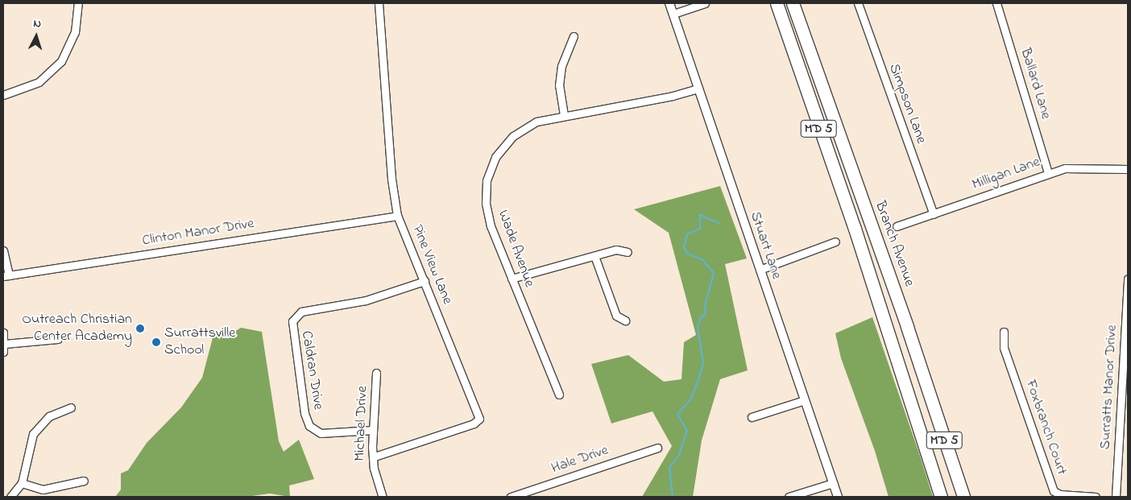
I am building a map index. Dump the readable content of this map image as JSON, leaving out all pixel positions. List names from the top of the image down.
{
  "streets": {
    "highway": ["MD 5", "Branch Avenue"],
    "street": [
      "Ballard Lane",
      "Simpson Lane",
      "Milligan Lane",
      "Clinton Manor Drive",
      "Stuart Lane",
      "Wade Avenue",
      "Pine View Lane",
      "Caldran Drive",
      "Surratts Manor Drive",
      "Michael Drive",
      "Foxbranch Court",
      "Hale Drive"
    ]
  },
  "crossings": [
    ["Ballard Lane", "Milligan Lane"],
    ["Simpson Lane", "Milligan Lane"],
    ["Clinton Manor Drive", "Pine View Lane"],
    ["Stuart Lane", "Wade Avenue"],
    ["Pine View Lane", "Caldran Drive"],
    ["Pine View Lane", "Michael Drive"],
    ["Caldran Drive", "Michael Drive"]
  ],
  "places": ["Outreach Christian Center Academy", "Surrattsville School"],
  "north": "top"
}
